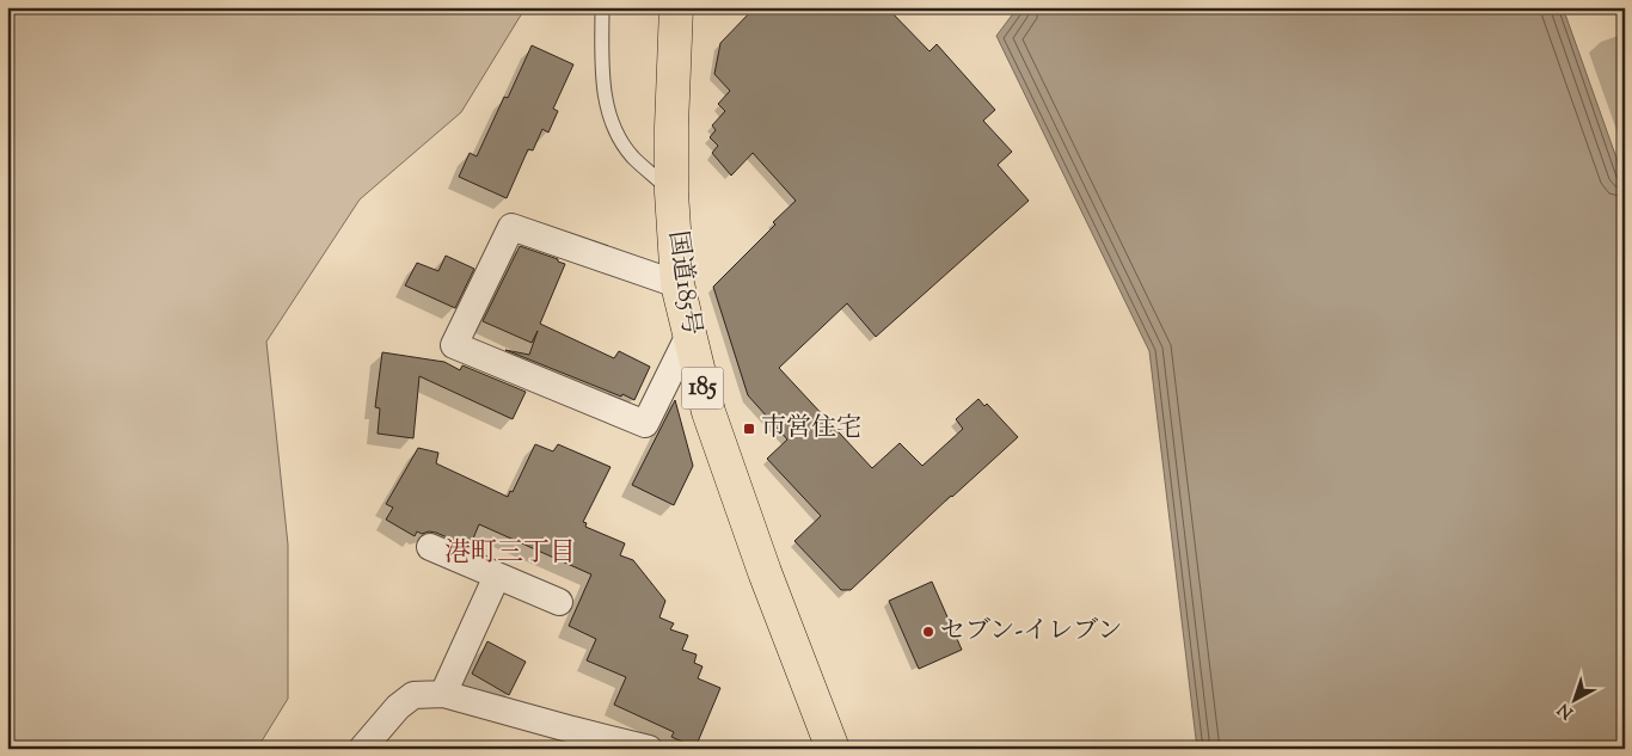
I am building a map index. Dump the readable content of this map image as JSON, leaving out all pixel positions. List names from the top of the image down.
{
  "streets": {
    "highway": ["国道185号", "185"]
  },
  "districts": ["港町三丁目"],
  "places": {
    "transit": ["市営住宅"],
    "other": ["セブン-イレブン"]
  },
  "north": "bottom left"
}
